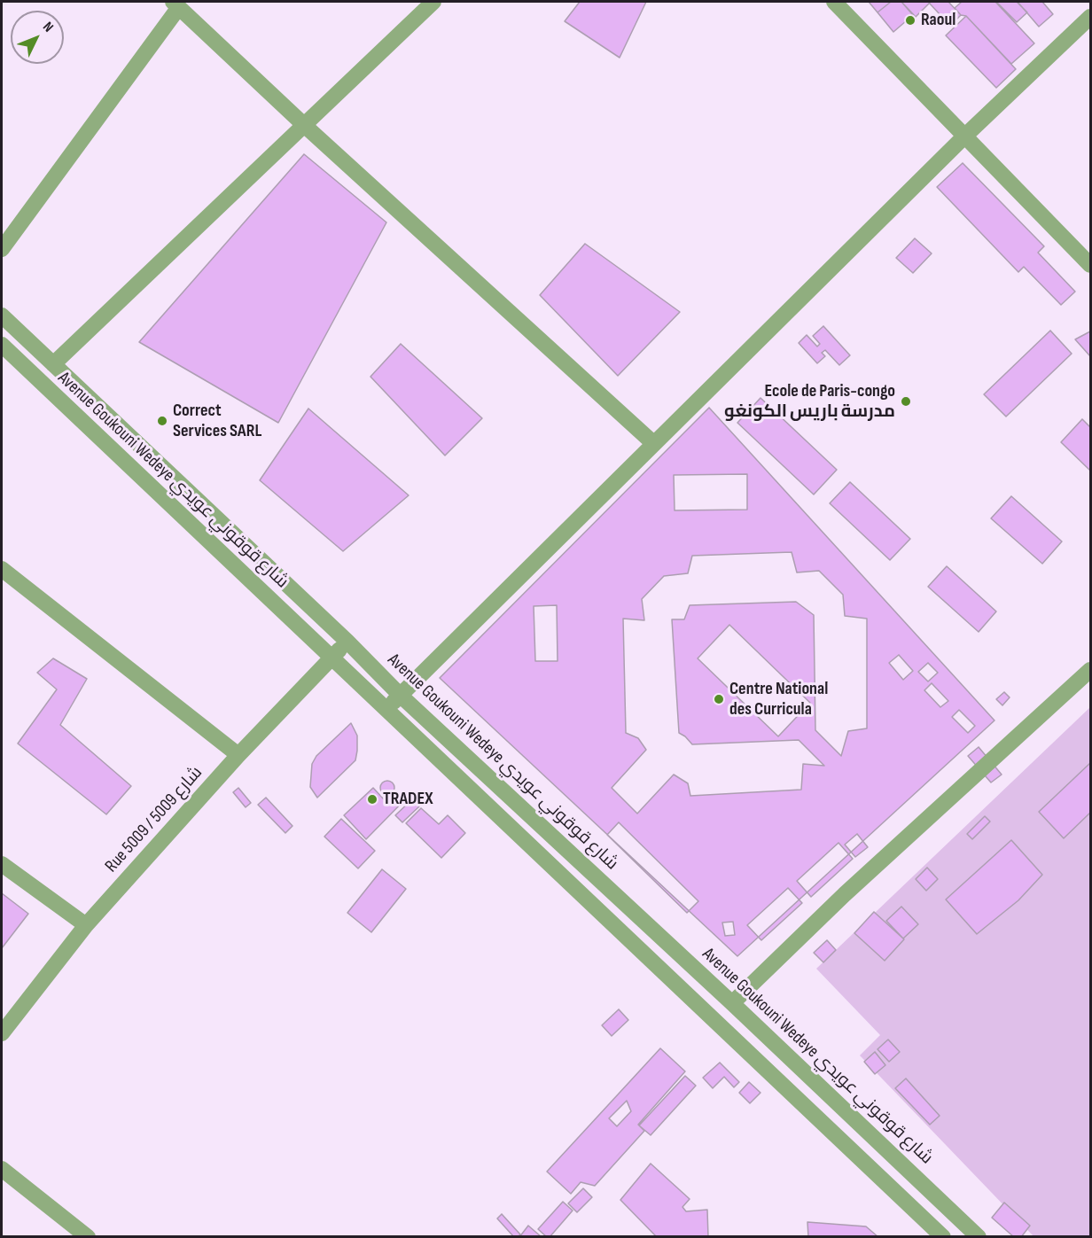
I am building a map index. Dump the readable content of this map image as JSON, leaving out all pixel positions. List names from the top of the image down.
{
  "streets": {
    "street": ["Avenue Goukouni Wedeye شارع قوقوني عويدي", "Rue 5009 / شارع 5009"]
  },
  "crossings": [
    ["Avenue Goukouni Wedeye شارع قوقوني عويدي", "Rue 5009 / شارع 5009"]
  ],
  "places": [
    "Raoul",
    "Ecole de Paris-congo مدرسة باريس الكونغو",
    "Correct Services SARL",
    "Centre National des Curricula",
    "TRADEX"
  ],
  "north": "top right"
}
